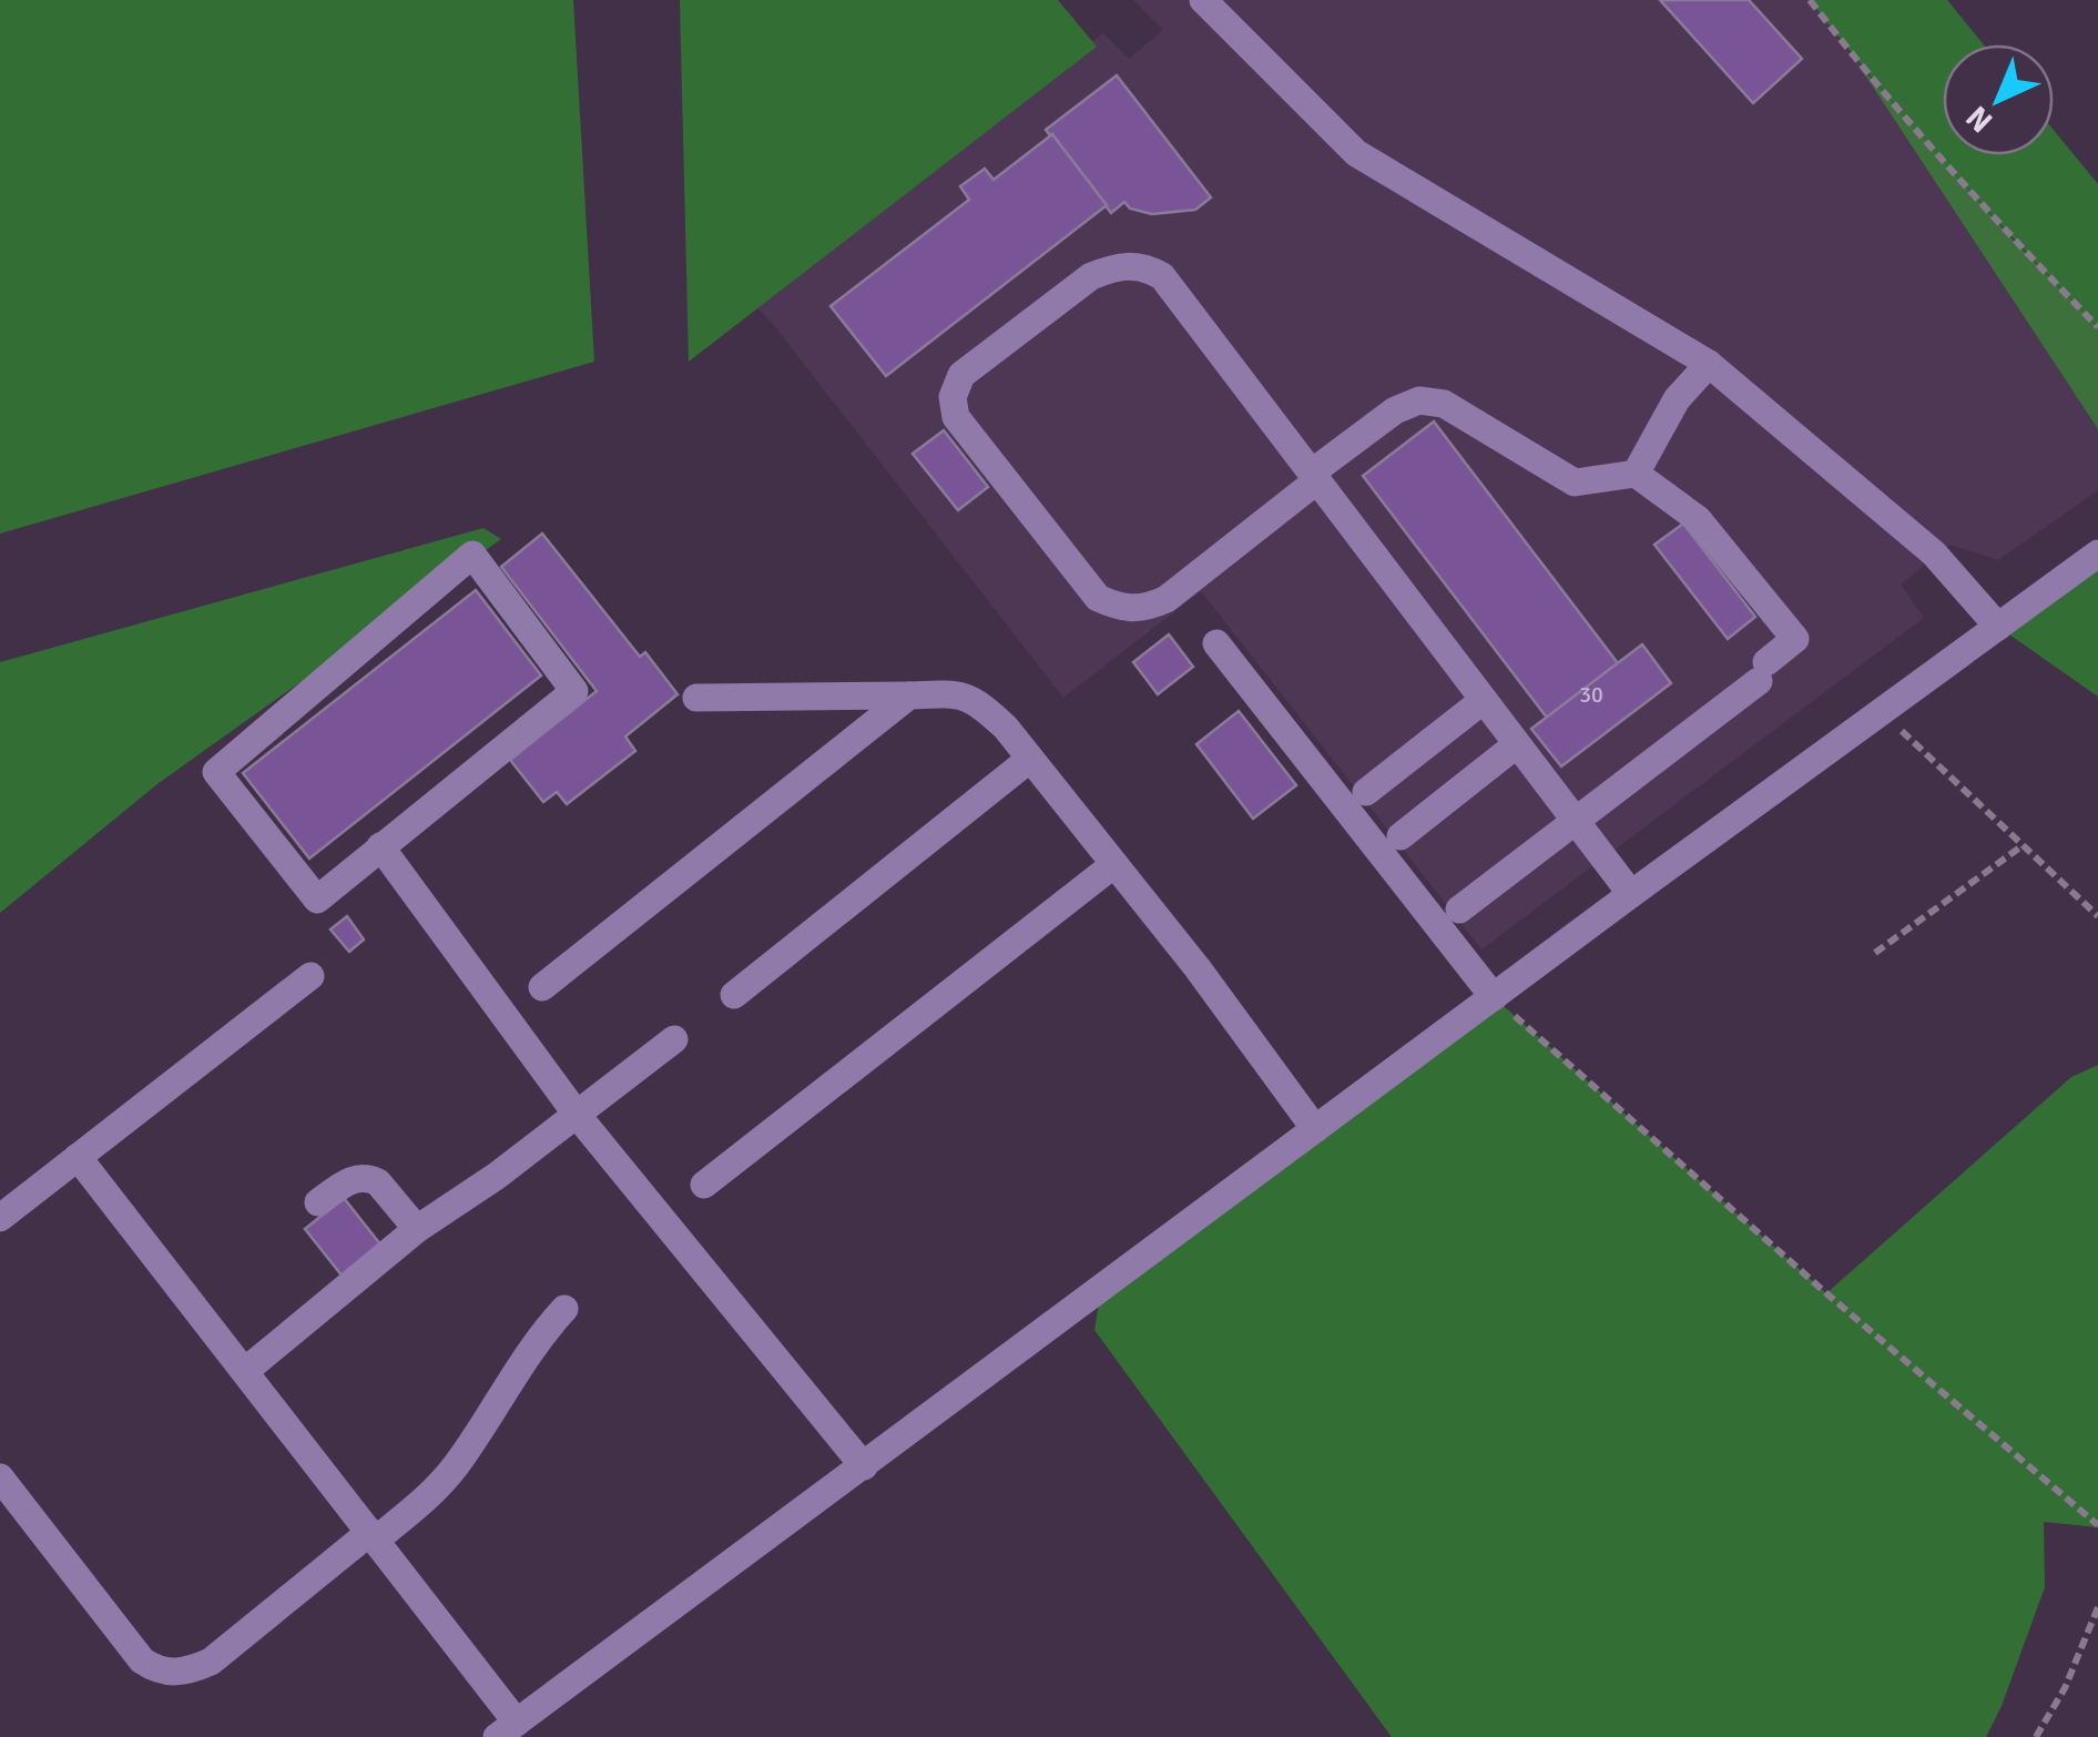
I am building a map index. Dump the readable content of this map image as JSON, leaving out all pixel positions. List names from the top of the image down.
{
  "house_numbers": ["30"],
  "north": "bottom left"
}
